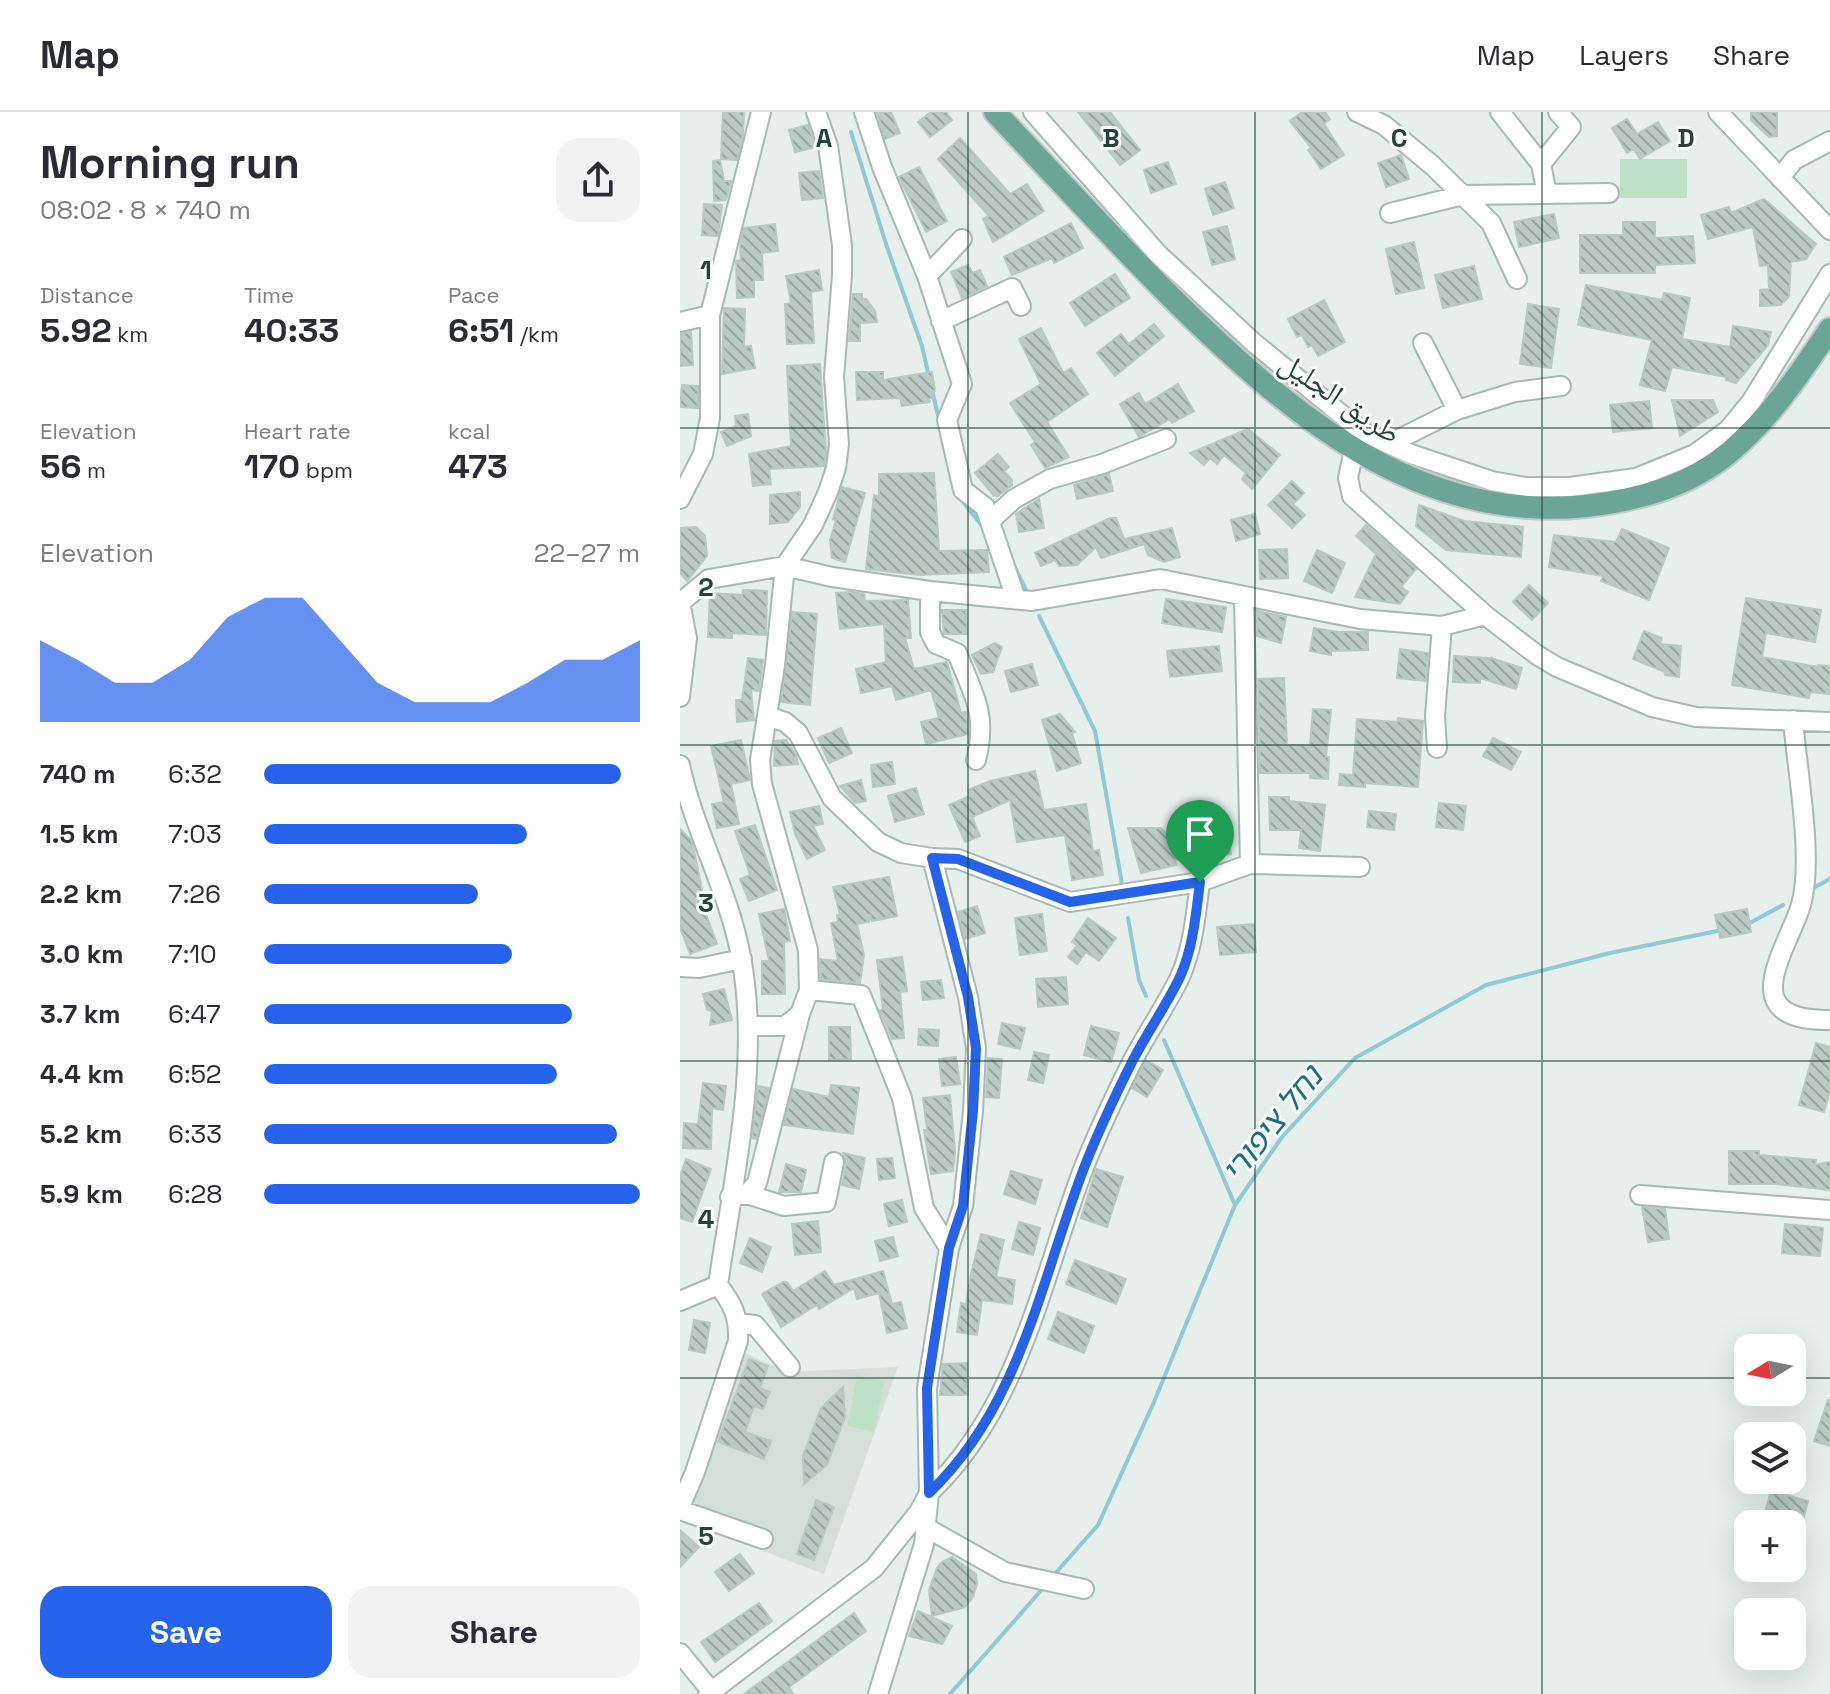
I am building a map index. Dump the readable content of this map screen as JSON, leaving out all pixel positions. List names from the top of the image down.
{
  "streets": {
    "main road": ["طريق الجليل"]
  },
  "water": ["נחל ציפורי"],
  "north": "left",
  "page": {
    "header": "Map",
    "nav": ["Map", "Layers", "Share"],
    "heading": ["Morning run", "08:02 · 8 × 740 m"],
    "stats": [
      ["Distance", "5.92 km"],
      ["Time", "40:33"],
      ["Pace", "6:51 /km"],
      ["Elevation", "56 m"],
      ["Heart rate", "170 bpm"],
      ["kcal", "473"]
    ],
    "chart": ["Elevation", "22–27 m"],
    "list": [
      {
        "name": "740 m",
        "note": "6:32"
      },
      {
        "name": "1.5 km",
        "note": "7:03"
      },
      {
        "name": "2.2 km",
        "note": "7:26"
      },
      {
        "name": "3.0 km",
        "note": "7:10"
      },
      {
        "name": "3.7 km",
        "note": "6:47"
      },
      {
        "name": "4.4 km",
        "note": "6:52"
      },
      {
        "name": "5.2 km",
        "note": "6:33"
      },
      {
        "name": "5.9 km",
        "note": "6:28"
      }
    ],
    "map_buttons": ["+", "−"],
    "buttons": ["Save", "Share"]
  },
  "grid": {
    "columns": [
      "A",
      "B",
      "C",
      "D"
    ],
    "rows": [
      "1",
      "2",
      "3",
      "4",
      "5"
    ]
  }
}
